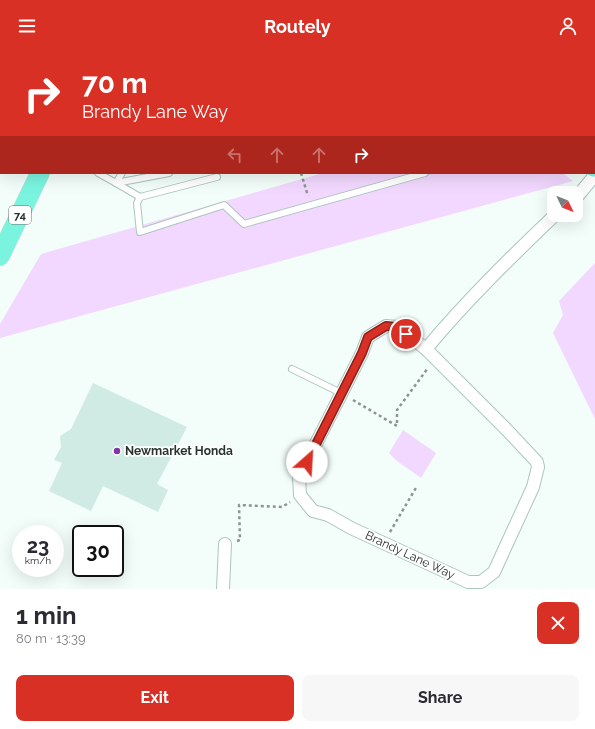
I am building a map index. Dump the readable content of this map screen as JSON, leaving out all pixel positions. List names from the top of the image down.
{
  "streets": {
    "main road": ["74"],
    "street": ["Brandy Lane Way"]
  },
  "places": ["Newmarket Honda"],
  "north": "bottom right",
  "page": {
    "header": "Routely",
    "turn": ["70 m", "Brandy Lane Way"],
    "speed": "23 km/h",
    "limit": "30",
    "heading": ["1 min", "80 m · 13:39"],
    "buttons": ["Exit", "Share"]
  }
}
